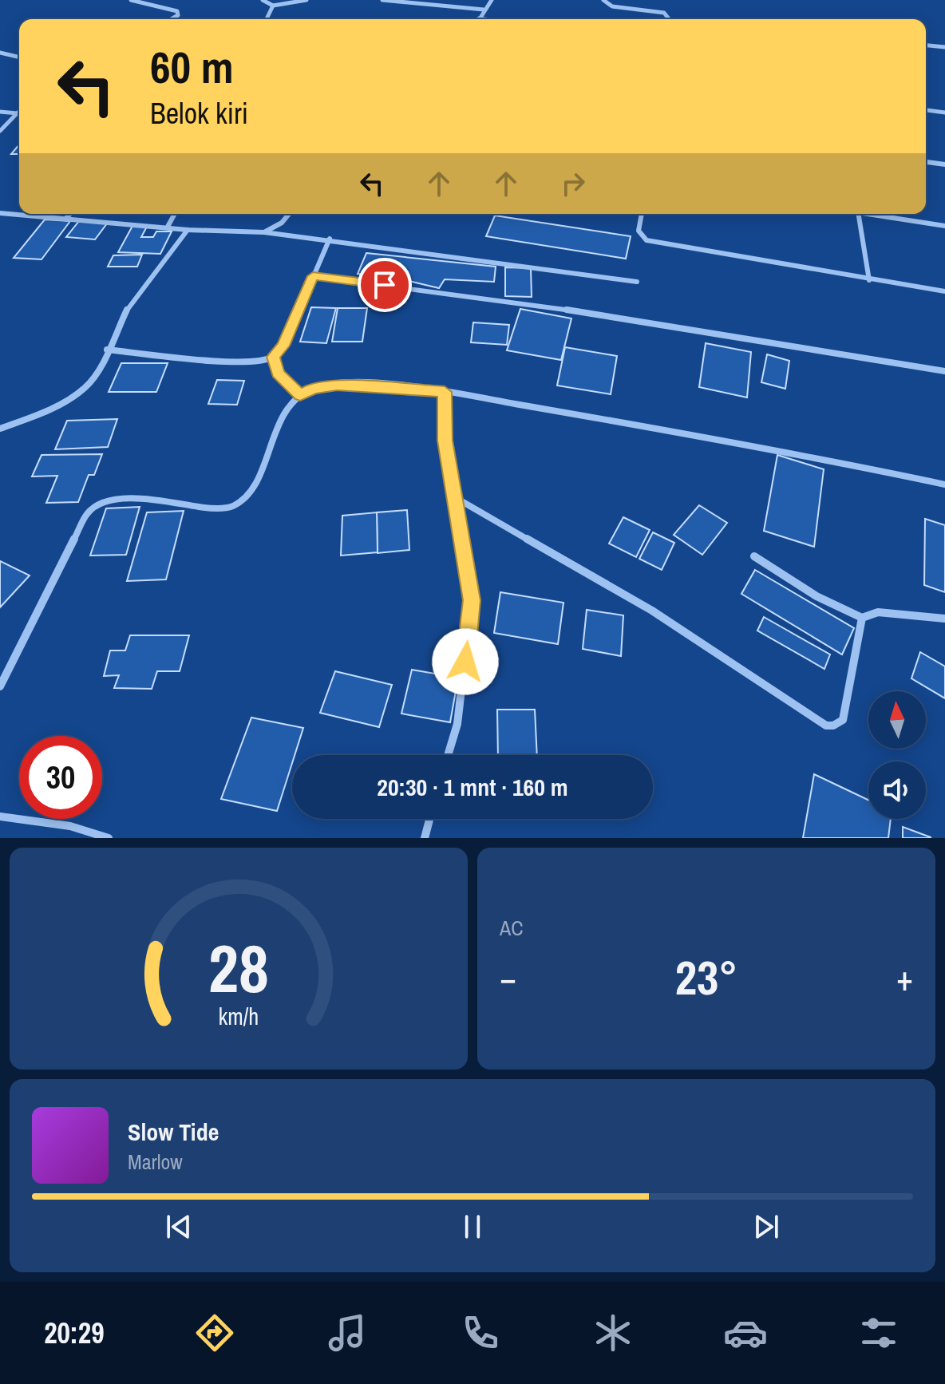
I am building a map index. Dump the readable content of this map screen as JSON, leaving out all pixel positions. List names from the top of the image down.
{
  "north": "top",
  "page": {
    "turn": ["60 m", "Belok kiri"],
    "limit": "30",
    "trip": "20:30 · 1 mnt · 160 m",
    "tile": "AC",
    "heat": ["−", "23°", "+"],
    "song": ["Slow Tide", "Marlow"],
    "tabs": "20:29",
    "gauge": ["28", "km/h"]
  }
}
